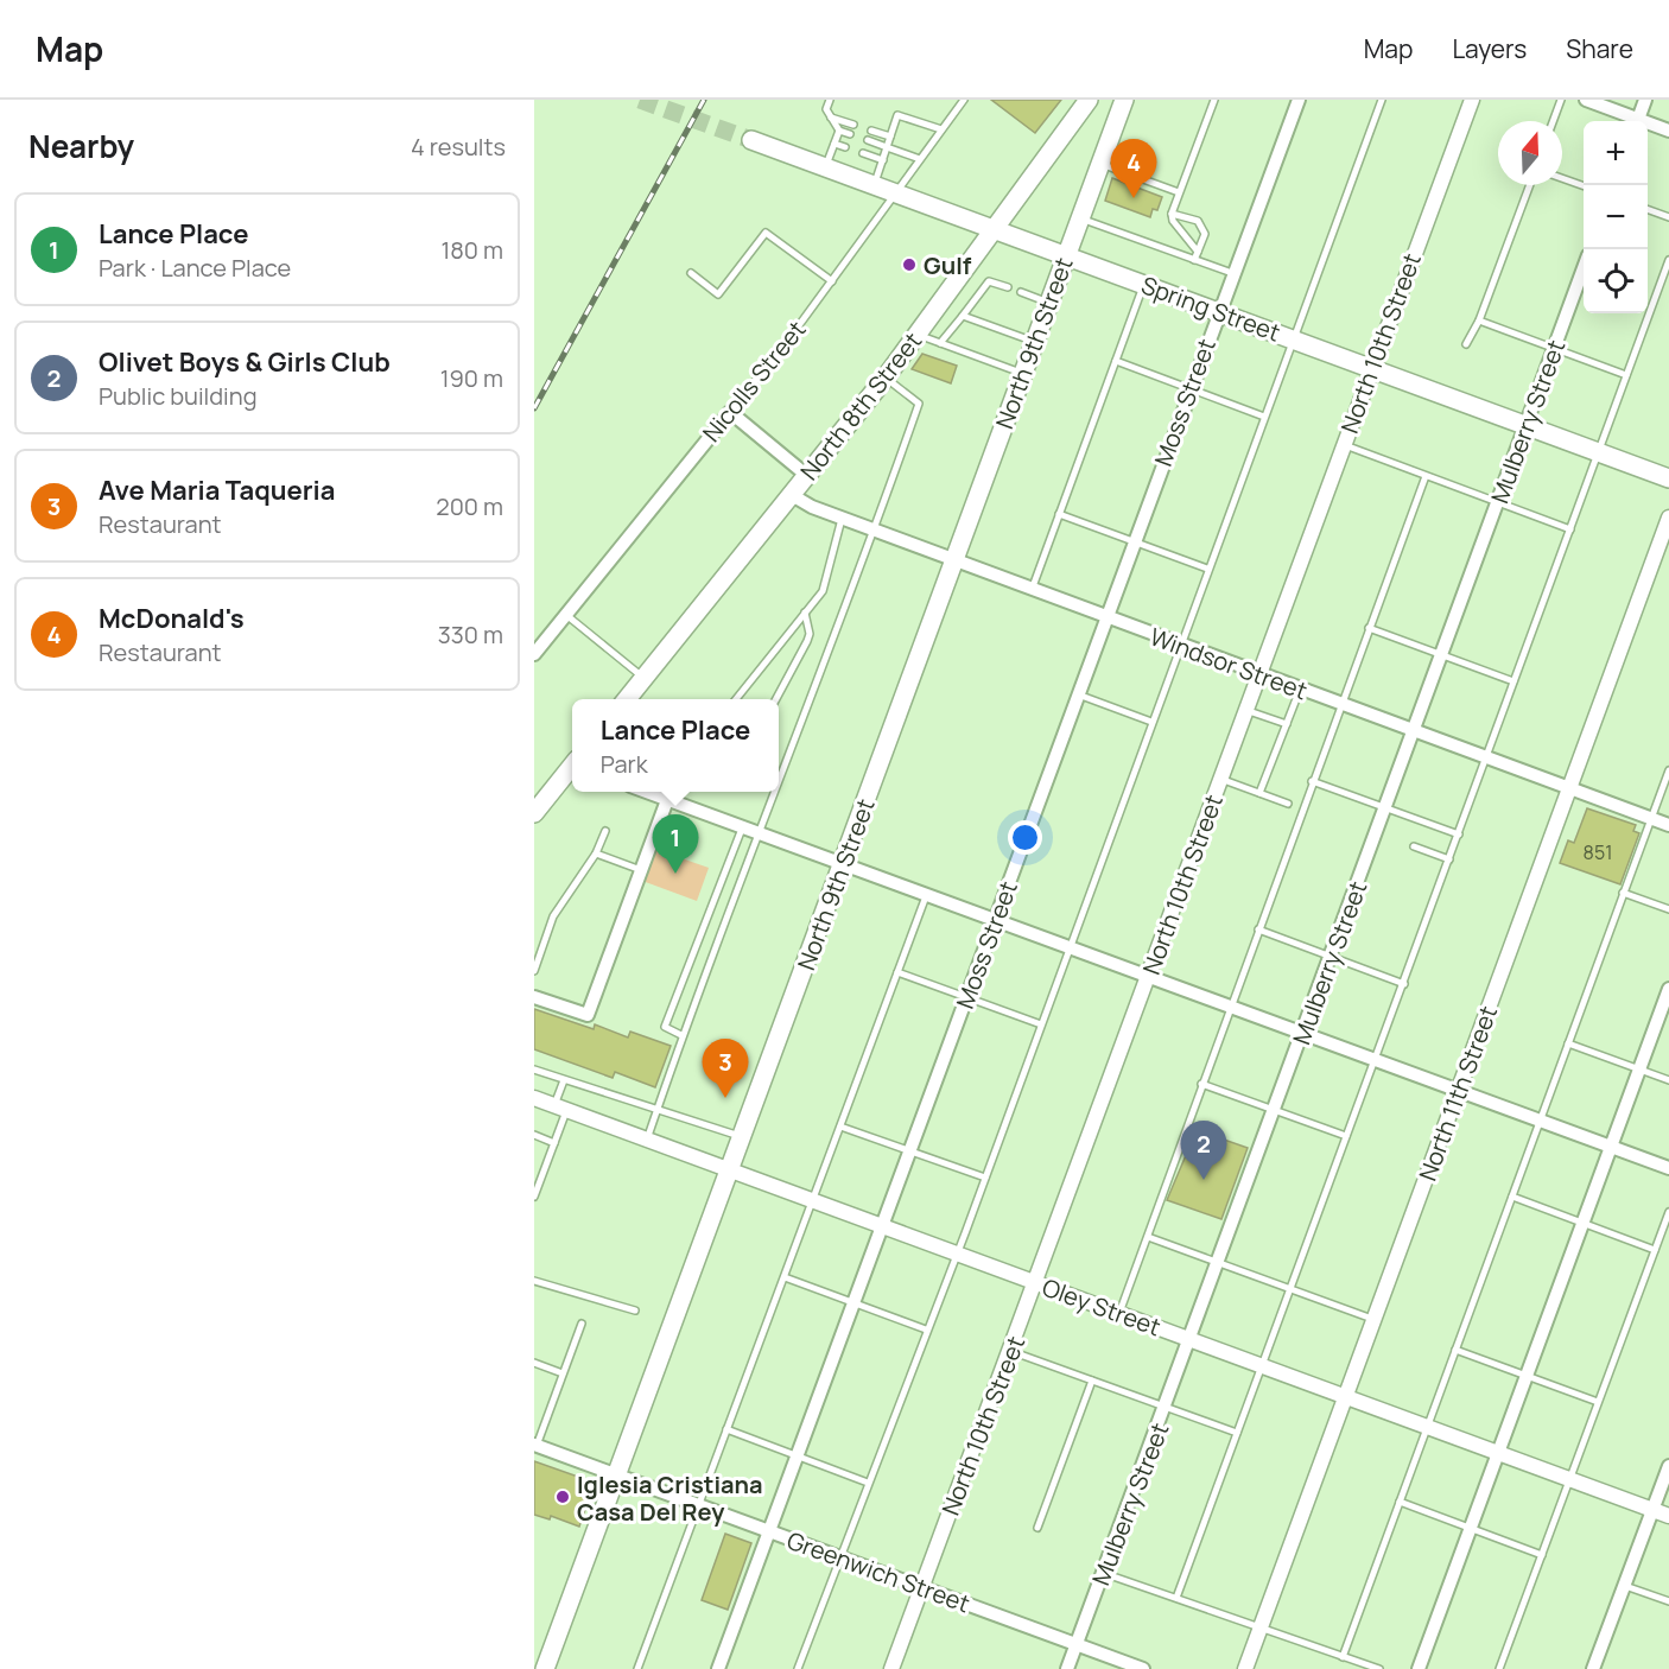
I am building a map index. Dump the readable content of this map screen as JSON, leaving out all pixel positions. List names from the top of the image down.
{
  "streets": {
    "main road": ["Spring Street", "North 9th Street", "North 8th Street"],
    "street": [
      "North 10th Street",
      "Nicolls Street",
      "Moss Street",
      "Mulberry Street",
      "Windsor Street",
      "North 11th Street",
      "Oley Street",
      "Greenwich Street"
    ]
  },
  "crossings": [
    ["Spring Street", "North 9th Street"],
    ["Spring Street", "North 10th Street"],
    ["Spring Street", "Nicolls Street"],
    ["Spring Street", "Moss Street"],
    ["Spring Street", "North 8th Street"],
    ["Spring Street", "Mulberry Street"],
    ["North 9th Street", "Windsor Street"],
    ["North 9th Street", "Oley Street"],
    ["North 9th Street", "Greenwich Street"],
    ["North 10th Street", "Windsor Street"],
    ["North 10th Street", "Oley Street"],
    ["North 10th Street", "Greenwich Street"],
    ["Moss Street", "Windsor Street"],
    ["Moss Street", "Oley Street"],
    ["Moss Street", "Greenwich Street"],
    ["North 8th Street", "Windsor Street"],
    ["Mulberry Street", "Windsor Street"],
    ["Mulberry Street", "Oley Street"],
    ["Mulberry Street", "Greenwich Street"],
    ["Windsor Street", "North 11th Street"],
    ["North 11th Street", "Oley Street"]
  ],
  "places": ["Gulf", "Iglesia Cristiana Casa Del Rey"],
  "house_numbers": ["851"],
  "north": "top",
  "page": {
    "header": "Map",
    "nav": ["Map", "Layers", "Share"],
    "heading": ["Nearby", "4 results"],
    "map_buttons": ["+", "−"],
    "pins": [
      "4",
      "1",
      "3",
      "2"
    ],
    "list": [
      {
        "mark": "1",
        "name": "Lance Place",
        "note": "Park · Lance Place",
        "value": "180 m"
      },
      {
        "mark": "2",
        "name": "Olivet Boys & Girls Club",
        "note": "Public building",
        "value": "190 m"
      },
      {
        "mark": "3",
        "name": "Ave Maria Taqueria",
        "note": "Restaurant",
        "value": "200 m"
      },
      {
        "mark": "4",
        "name": "McDonald's",
        "note": "Restaurant",
        "value": "330 m"
      }
    ],
    "popup": ["Lance Place", "Park"]
  }
}
